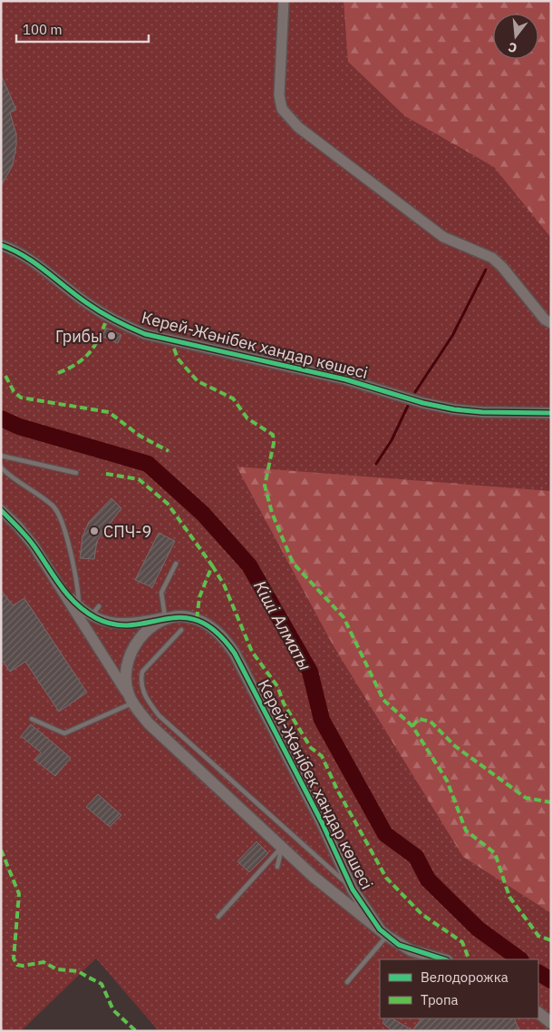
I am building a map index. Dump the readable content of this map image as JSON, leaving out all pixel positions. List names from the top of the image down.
{
  "streets": {
    "main road": ["Керей-Жәнібек хандар көшесі"]
  },
  "water": ["Кіші Алматы"],
  "places": ["Грибы", "СПЧ-9"],
  "legend": ["Велодорожка", "Тропа"],
  "scale_bar": "100 m",
  "north": "bottom"
}
